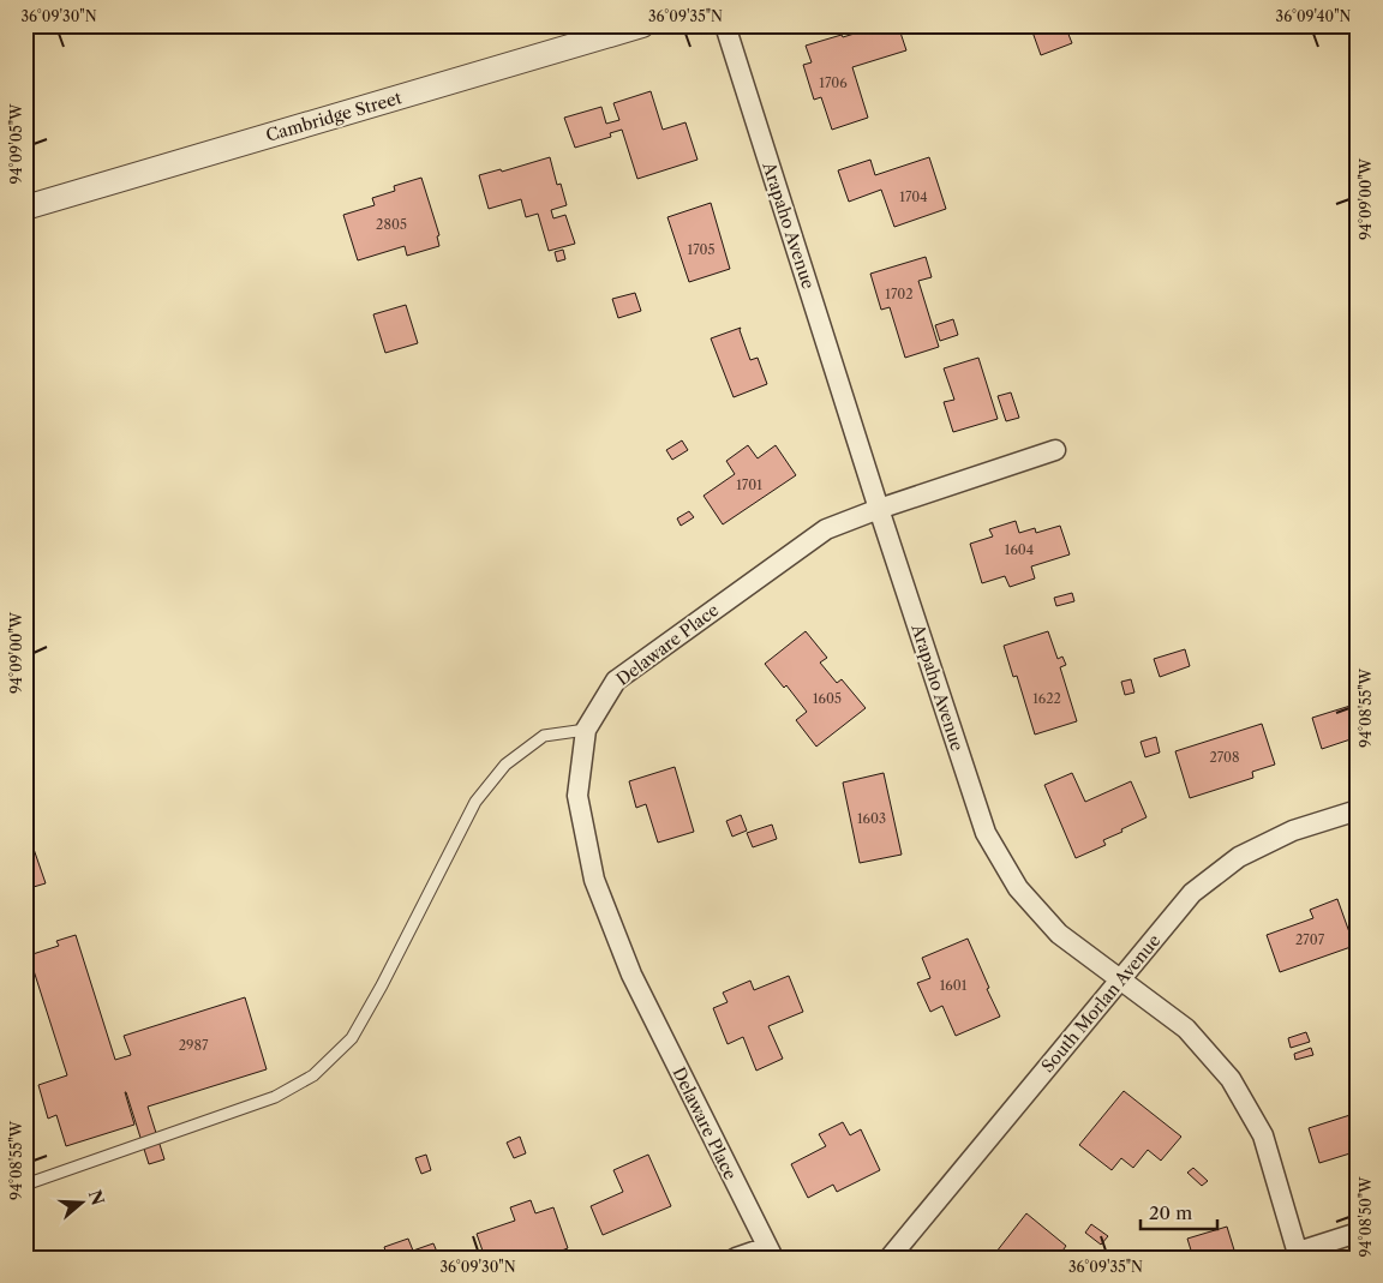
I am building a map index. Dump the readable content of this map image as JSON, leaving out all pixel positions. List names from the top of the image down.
{
  "streets": {
    "street": [
      "Cambridge Street",
      "Arapaho Avenue",
      "Delaware Place",
      "South Morlan Avenue"
    ]
  },
  "crossings": [
    ["Arapaho Avenue", "Delaware Place"],
    ["Arapaho Avenue", "South Morlan Avenue"]
  ],
  "house_numbers": [
    "1706",
    "1704",
    "2805",
    "1705",
    "1702",
    "1701",
    "1604",
    "1605",
    "1622",
    "2708",
    "1603",
    "2707",
    "1601",
    "2987"
  ],
  "scale_bar": "20 m",
  "north": "right",
  "coordinates": [
    "36°09'30\"N",
    "36°09'35\"N",
    "36°09'40\"N",
    "94°09'05\"W",
    "94°09'00\"W",
    "94°08'55\"W",
    "94°08'50\"W"
  ]
}
